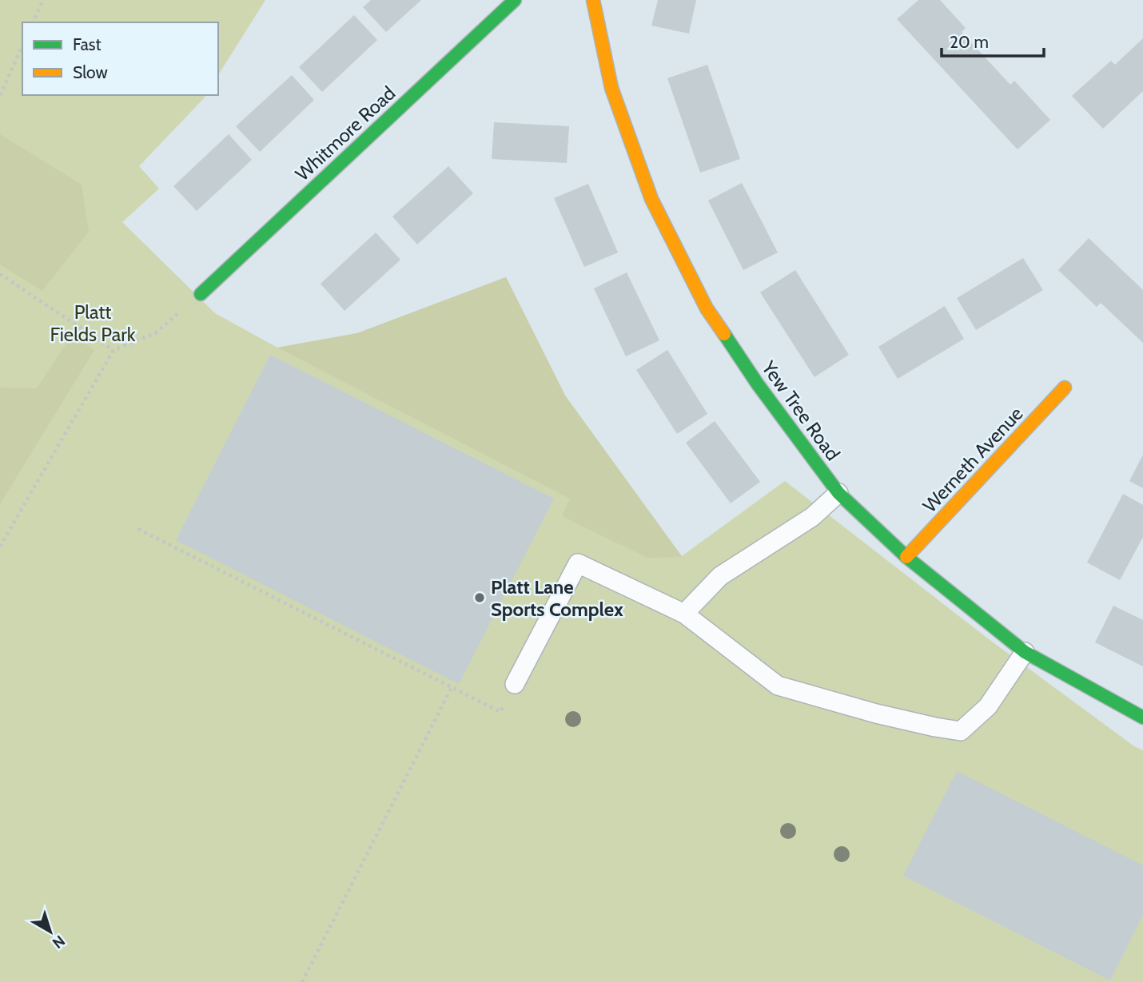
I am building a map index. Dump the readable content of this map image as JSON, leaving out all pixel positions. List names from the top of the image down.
{
  "streets": {
    "street": ["Whitmore Road", "Yew Tree Road", "Werneth Avenue"]
  },
  "crossings": [
    ["Yew Tree Road", "Werneth Avenue"]
  ],
  "parks": ["Platt Fields Park"],
  "places": ["Platt Lane Sports Complex"],
  "legend": ["Fast", "Slow"],
  "scale_bar": "20 m",
  "north": "bottom right"
}
